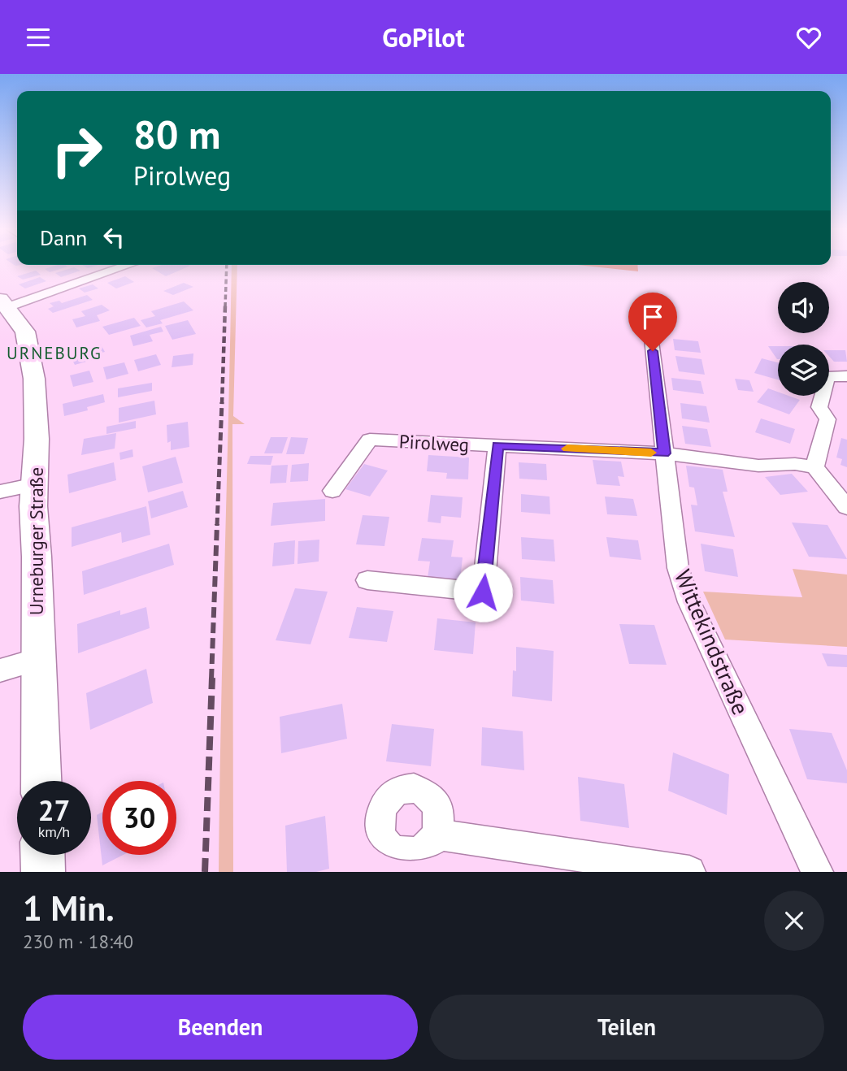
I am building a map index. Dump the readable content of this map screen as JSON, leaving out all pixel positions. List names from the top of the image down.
{
  "streets": {
    "street": ["Pirolweg", "Urneburger Straße", "Wittekindstraße"]
  },
  "crossings": [
    ["Pirolweg", "Wittekindstraße"]
  ],
  "districts": ["URNEBURG"],
  "page": {
    "header": "GoPilot",
    "turn": ["80 m", "Pirolweg"],
    "then": "Dann",
    "speed": "27 km/h",
    "limit": "30",
    "heading": ["1 Min.", "230 m · 18:40"],
    "buttons": ["Beenden", "Teilen"]
  }
}
